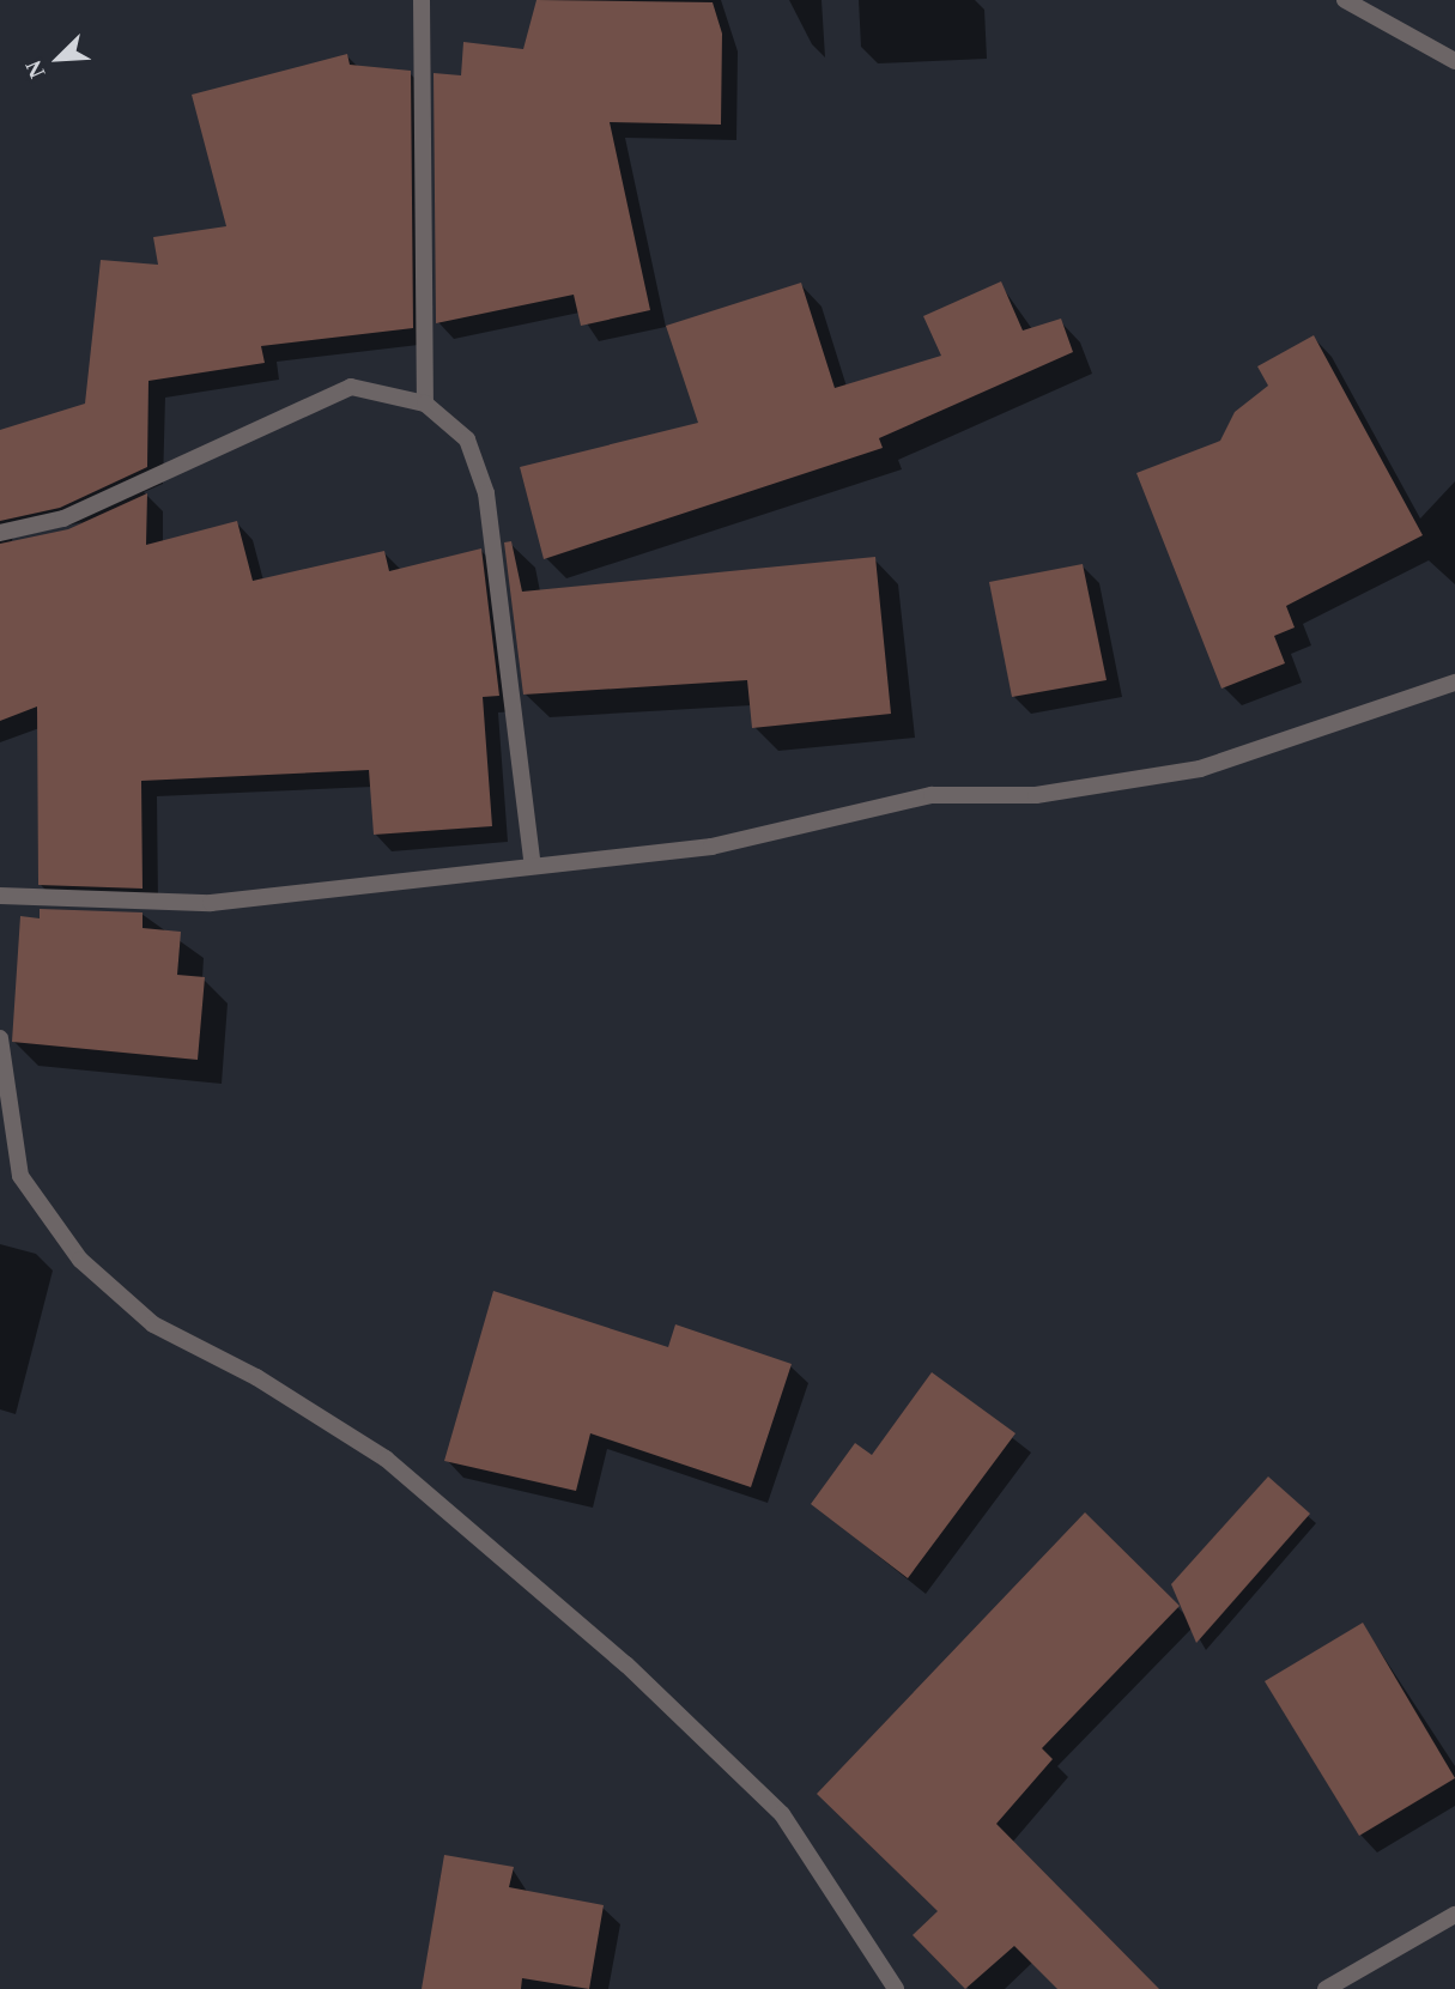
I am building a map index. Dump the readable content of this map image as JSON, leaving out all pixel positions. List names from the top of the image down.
{
  "north": "bottom left"
}
